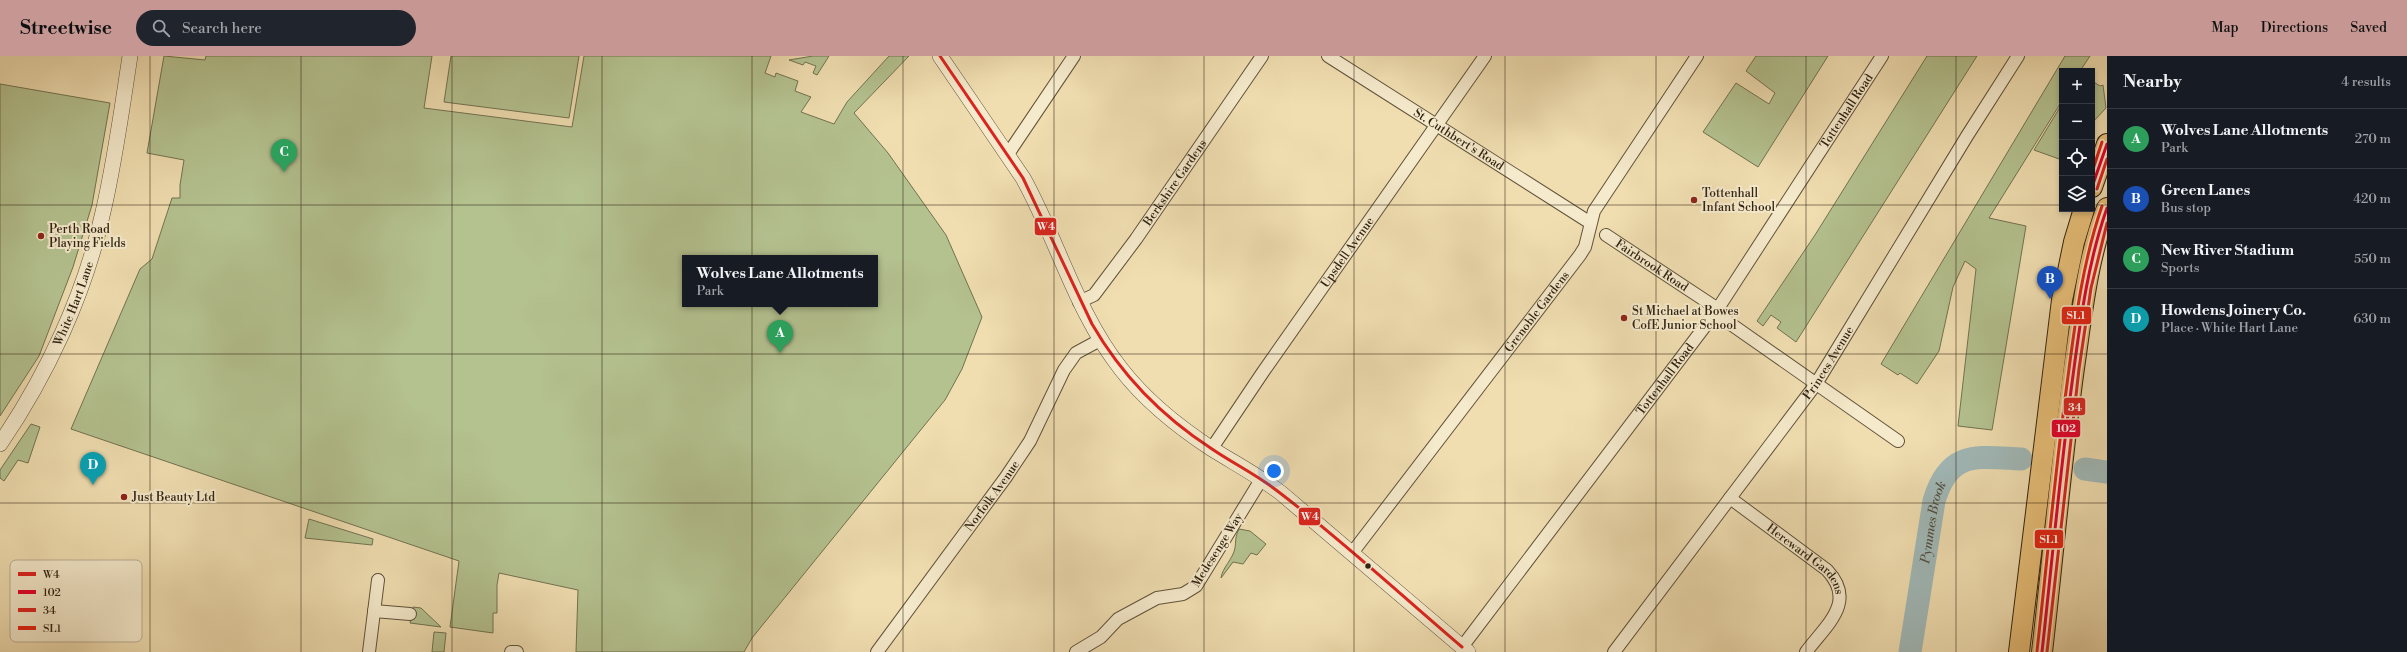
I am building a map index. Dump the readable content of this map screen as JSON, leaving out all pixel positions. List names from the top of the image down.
{
  "streets": {
    "street": [
      "Tottenhall Road",
      "St. Cuthbert's Road",
      "Berkshire Gardens",
      "Upsdell Avenue",
      "Fairbrook Road",
      "White Hart Lane",
      "Grenoble Gardens",
      "Princes Avenue",
      "Norfolk Avenue",
      "Medesenge Way",
      "Hereward Gardens"
    ]
  },
  "crossings": [
    ["Tottenhall Road", "Fairbrook Road"],
    ["St. Cuthbert's Road", "Upsdell Avenue"],
    ["St. Cuthbert's Road", "Grenoble Gardens"],
    ["Fairbrook Road", "Princes Avenue"],
    ["Princes Avenue", "Hereward Gardens"]
  ],
  "water": ["Pymmes Brook"],
  "places": [
    "Tottenhall Infant School",
    "Perth Road Playing Fields",
    "St Michael at Bowes CofE Junior School",
    "Just Beauty Ltd"
  ],
  "lines": [
    "transit line W4",
    "transit line SL1",
    "transit line 102",
    "transit line 34"
  ],
  "legend": [
    "W4",
    "102",
    "34",
    "SL1"
  ],
  "page": {
    "header": "Streetwise",
    "search": "Search here",
    "nav": ["Map", "Directions", "Saved"],
    "heading": ["Nearby", "4 results"],
    "map_buttons": ["+", "−"],
    "list": [
      {
        "mark": "A",
        "name": "Wolves Lane Allotments",
        "note": "Park",
        "value": "270 m"
      },
      {
        "mark": "B",
        "name": "Green Lanes",
        "note": "Bus stop",
        "value": "420 m"
      },
      {
        "mark": "C",
        "name": "New River Stadium",
        "note": "Sports",
        "value": "550 m"
      },
      {
        "mark": "D",
        "name": "Howdens Joinery Co.",
        "note": "Place · White Hart Lane",
        "value": "630 m"
      }
    ],
    "pins": [
      "C",
      "B",
      "A",
      "D"
    ],
    "popup": ["Wolves Lane Allotments", "Park"]
  }
}
